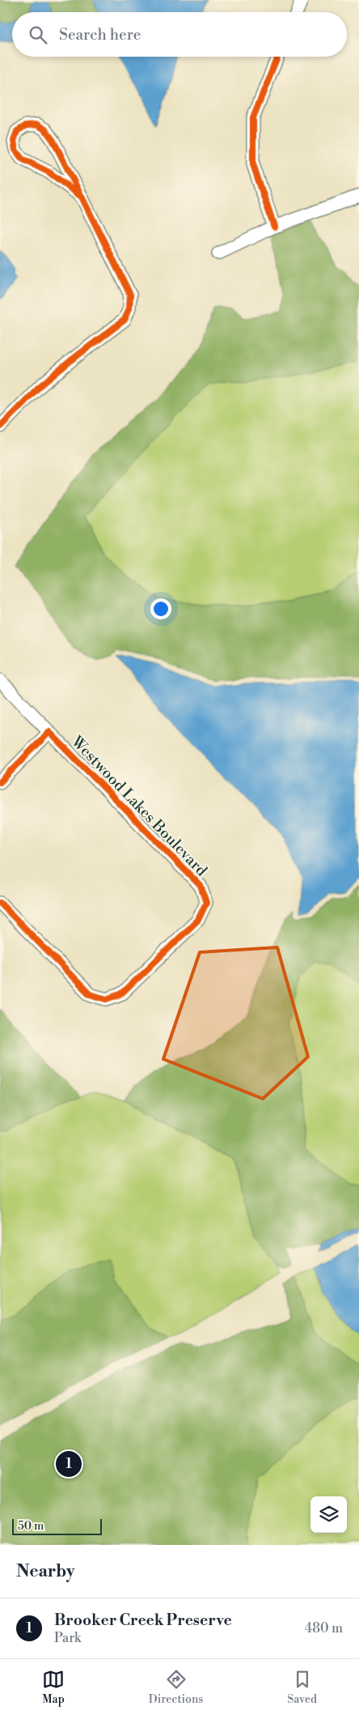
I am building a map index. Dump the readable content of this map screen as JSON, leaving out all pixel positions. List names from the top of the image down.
{
  "streets": {
    "street": ["Westwood Lakes Boulevard"]
  },
  "scale_bar": "50 m",
  "page": {
    "search": "Search here",
    "pins": "1",
    "scale": "50 m",
    "heading": "Nearby",
    "list": [
      {
        "mark": "1",
        "name": "Brooker Creek Preserve",
        "note": "Park",
        "value": "480 m"
      }
    ],
    "nav": ["Map", "Directions", "Saved"]
  }
}
